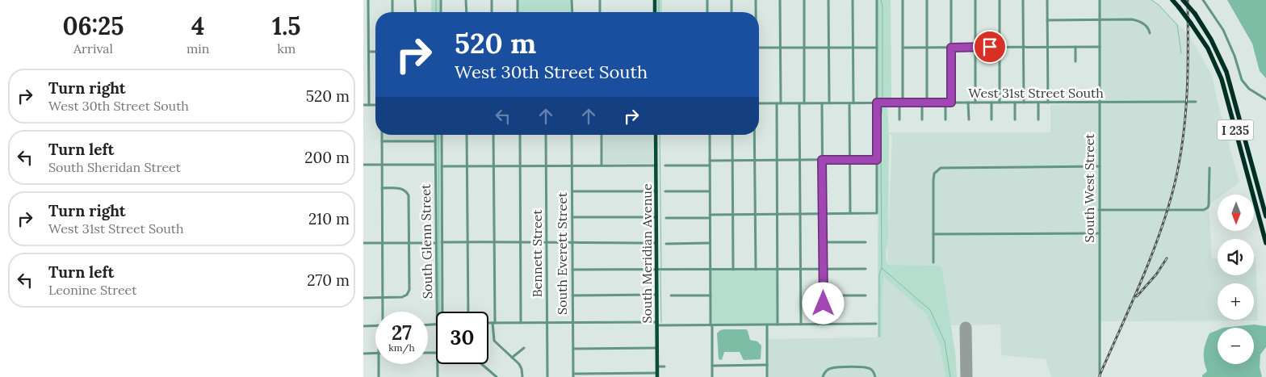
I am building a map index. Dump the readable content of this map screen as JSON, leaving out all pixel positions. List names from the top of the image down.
{
  "streets": {
    "highway": ["I 235"],
    "main road": ["South Meridian Avenue"],
    "street": [
      "West 31st Street South",
      "South West Street",
      "South Glenn Street",
      "Bennett Street",
      "South Everett Street"
    ]
  },
  "crossings": [
    ["West 31st Street South", "South West Street"]
  ],
  "north": "bottom",
  "page": {
    "eta": [
      "06:25",
      "Arrival",
      "4",
      "min",
      "1.5",
      "km"
    ],
    "turn": ["520 m", "West 30th Street South"],
    "list": [
      {
        "name": "Turn right",
        "note": "West 30th Street South",
        "value": "520 m"
      },
      {
        "name": "Turn left",
        "note": "South Sheridan Street",
        "value": "200 m"
      },
      {
        "name": "Turn right",
        "note": "West 31st Street South",
        "value": "210 m"
      },
      {
        "name": "Turn left",
        "note": "Leonine Street",
        "value": "270 m"
      }
    ],
    "map_buttons": ["+", "−"],
    "speed": "27 km/h",
    "limit": "30"
  }
}
